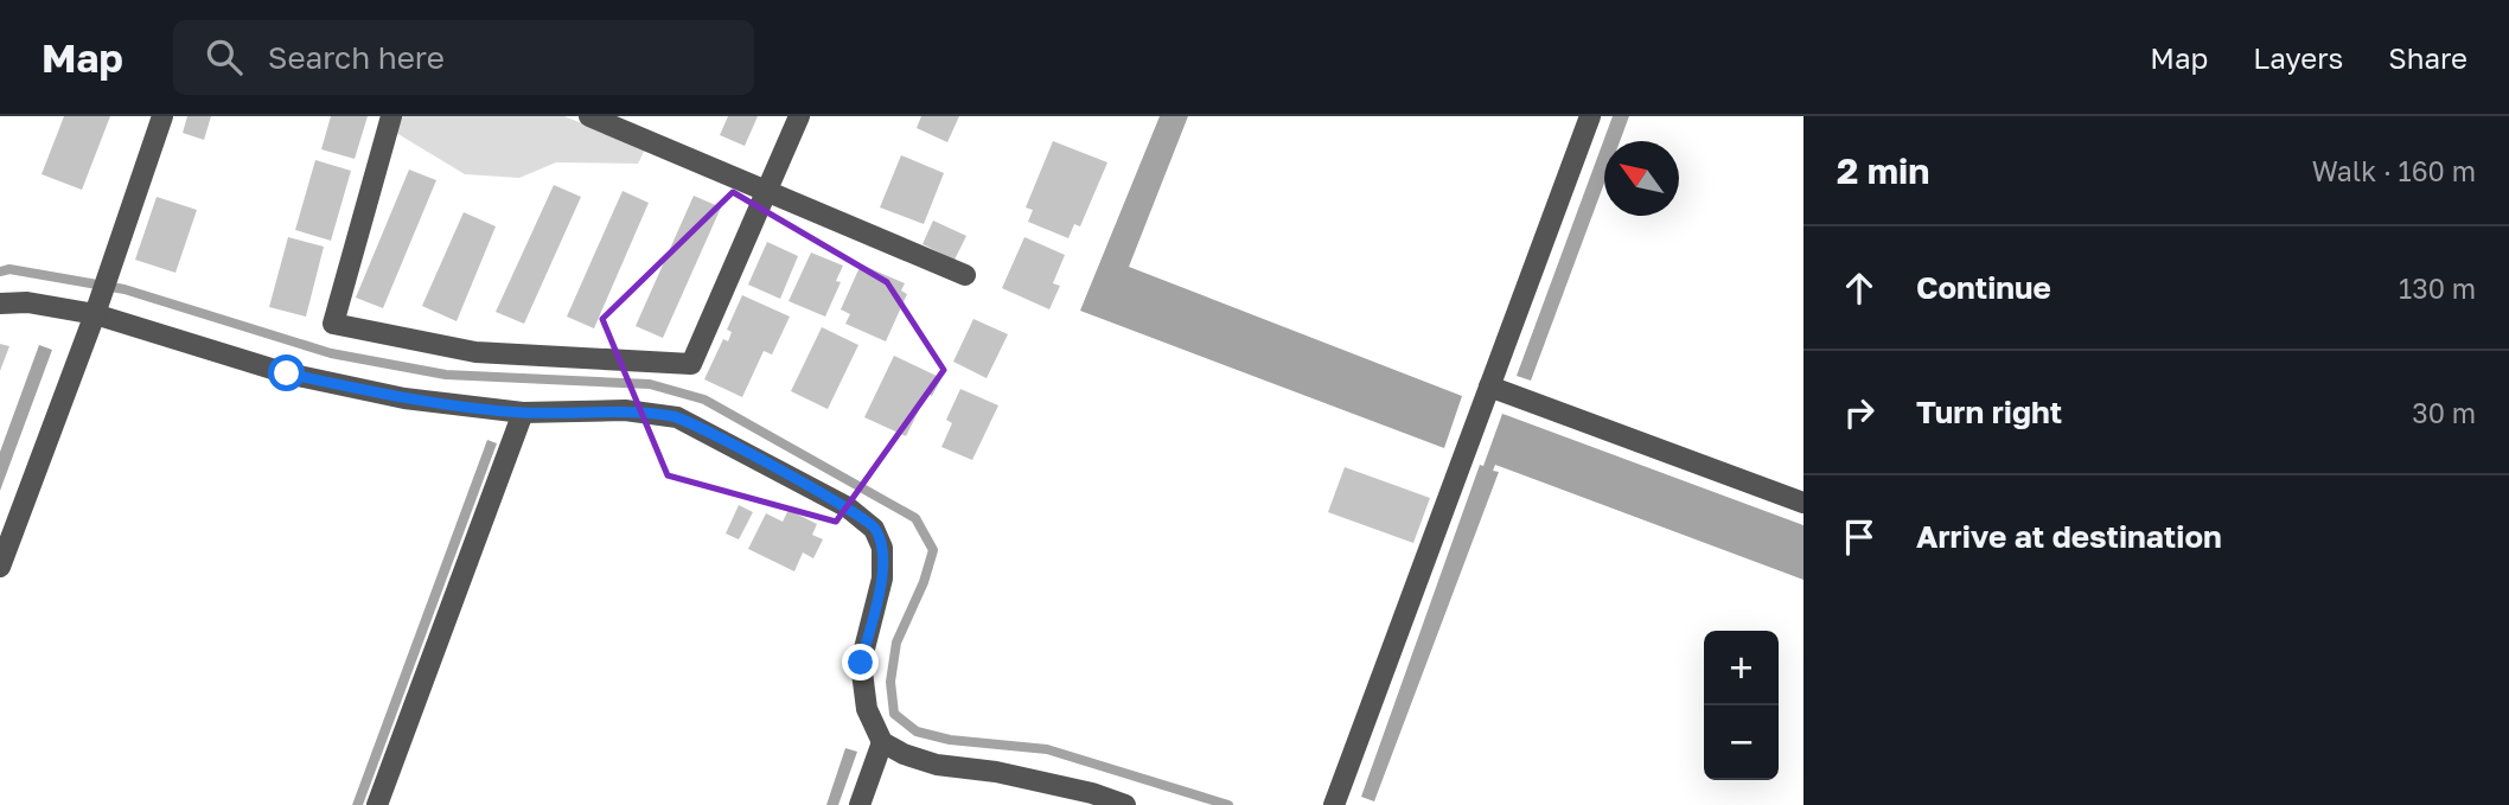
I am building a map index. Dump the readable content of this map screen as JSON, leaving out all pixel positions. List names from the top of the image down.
{
  "north": "top left",
  "page": {
    "header": "Map",
    "search": "Search here",
    "nav": ["Map", "Layers", "Share"],
    "heading": ["2 min", "Walk · 160 m"],
    "list": [
      ["Continue", "130 m"],
      ["Turn right", "30 m"],
      "Arrive at destination"
    ],
    "map_buttons": ["+", "−"]
  }
}
